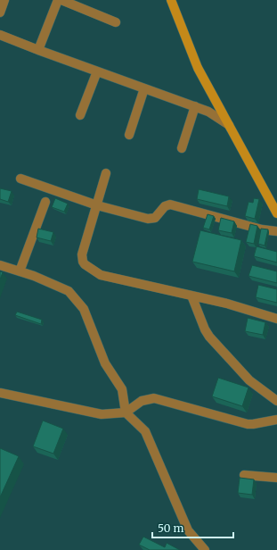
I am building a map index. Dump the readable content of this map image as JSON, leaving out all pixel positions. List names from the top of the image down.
{
  "scale_bar": "50 m"
}
